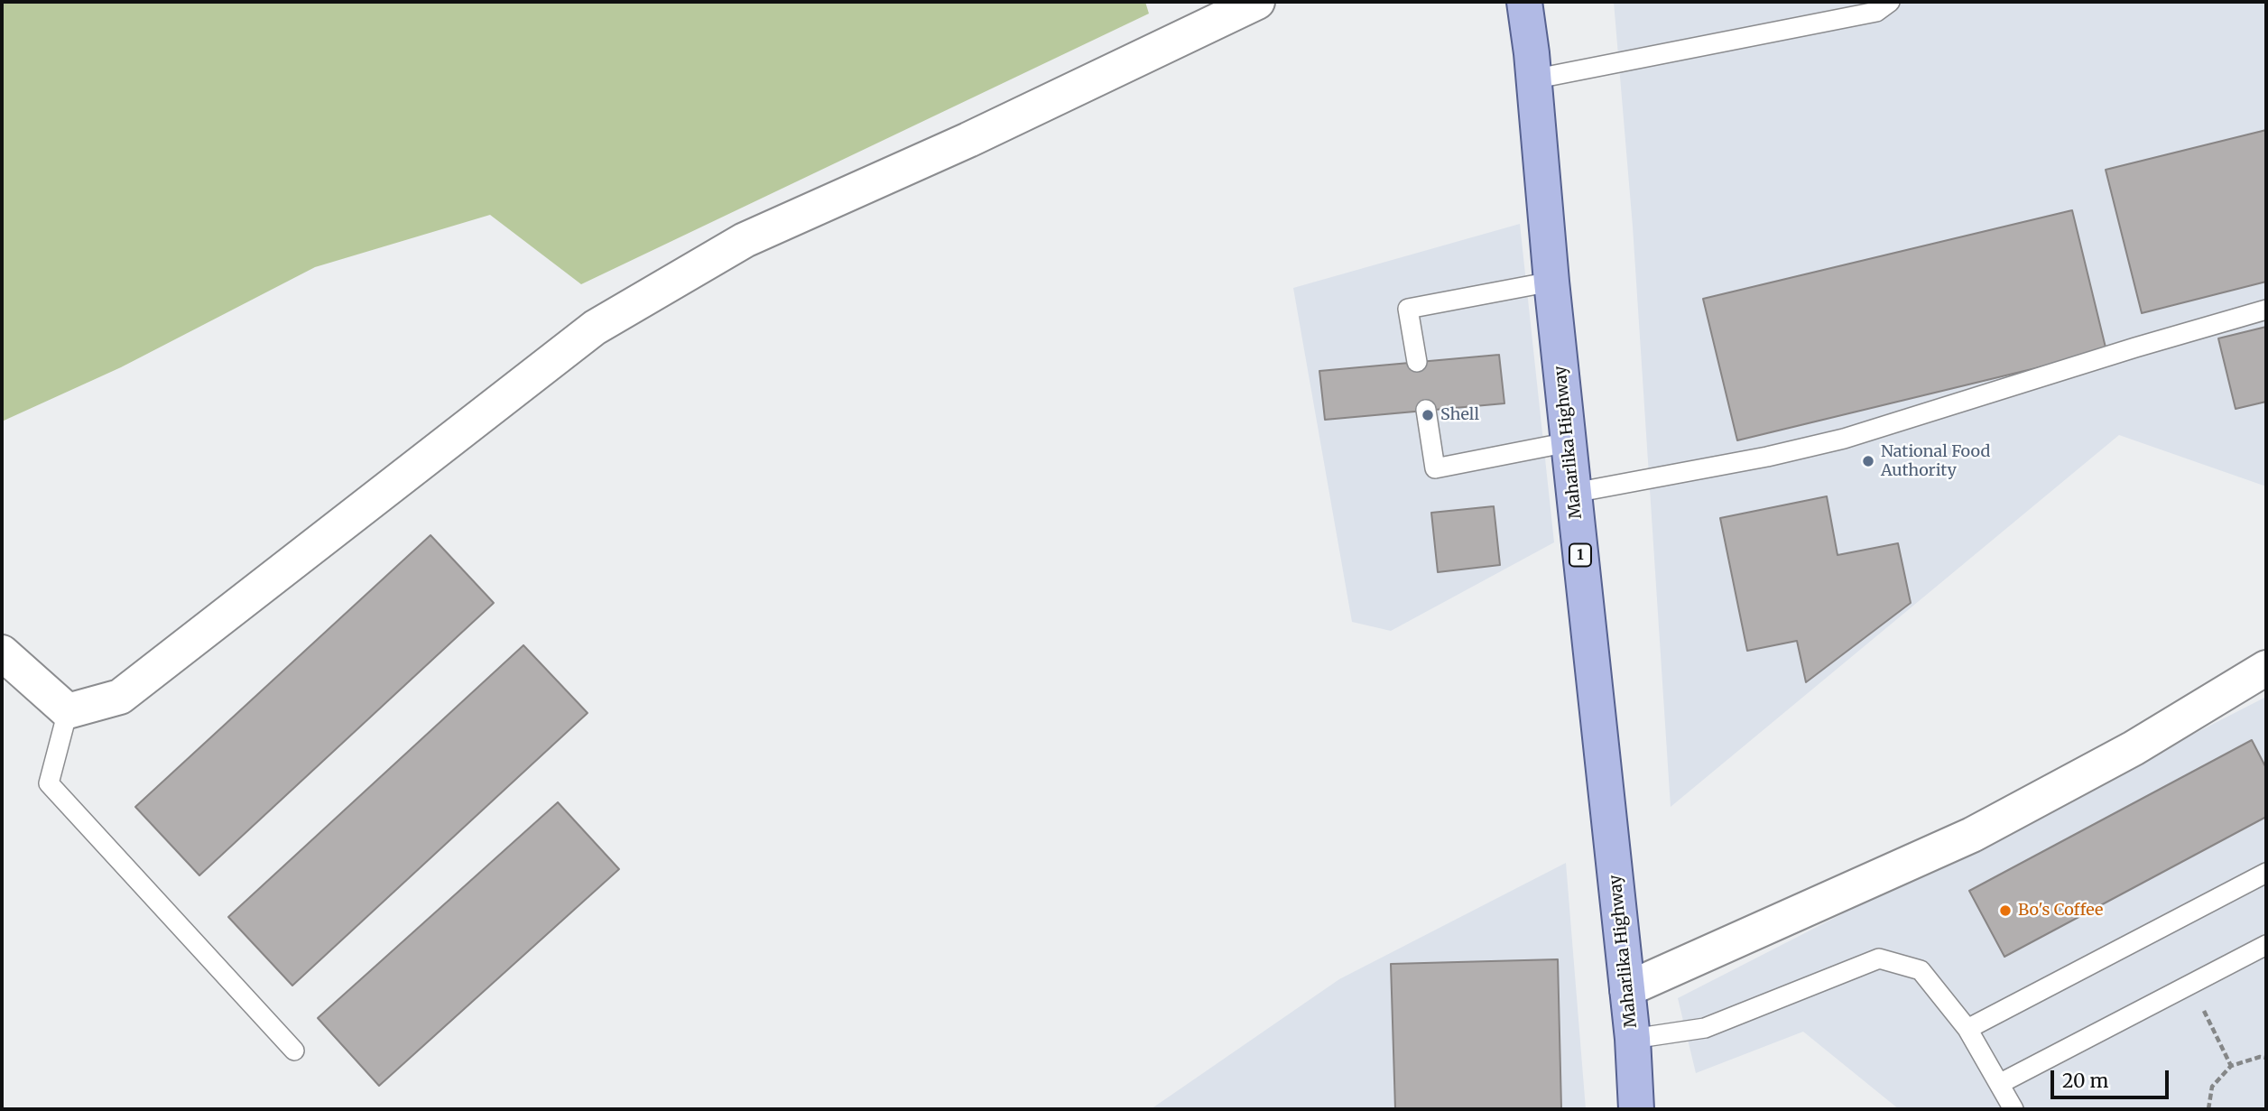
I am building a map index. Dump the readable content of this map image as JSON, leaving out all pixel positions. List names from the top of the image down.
{
  "streets": {
    "main road": ["Maharlika Highway", "1"]
  },
  "places": ["Shell", "National Food Authority", "Bo's Coffee"],
  "scale_bar": "20 m"
}
